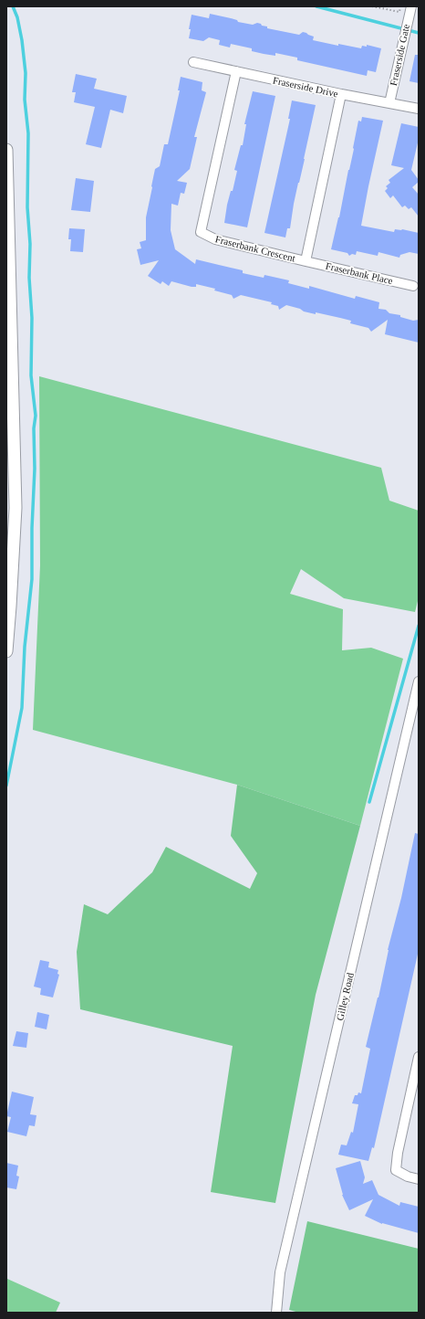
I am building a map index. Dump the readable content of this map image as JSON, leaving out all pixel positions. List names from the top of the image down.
{
  "streets": {
    "street": [
      "Fraserside Gate",
      "Fraserside Drive",
      "Fraserbank Crescent",
      "Fraserbank Place",
      "Gilley Road"
    ]
  },
  "crossings": [
    ["Fraserside Gate", "Fraserside Drive"],
    ["Fraserside Drive", "Fraserbank Crescent"],
    ["Fraserbank Crescent", "Fraserbank Place"]
  ]
}
